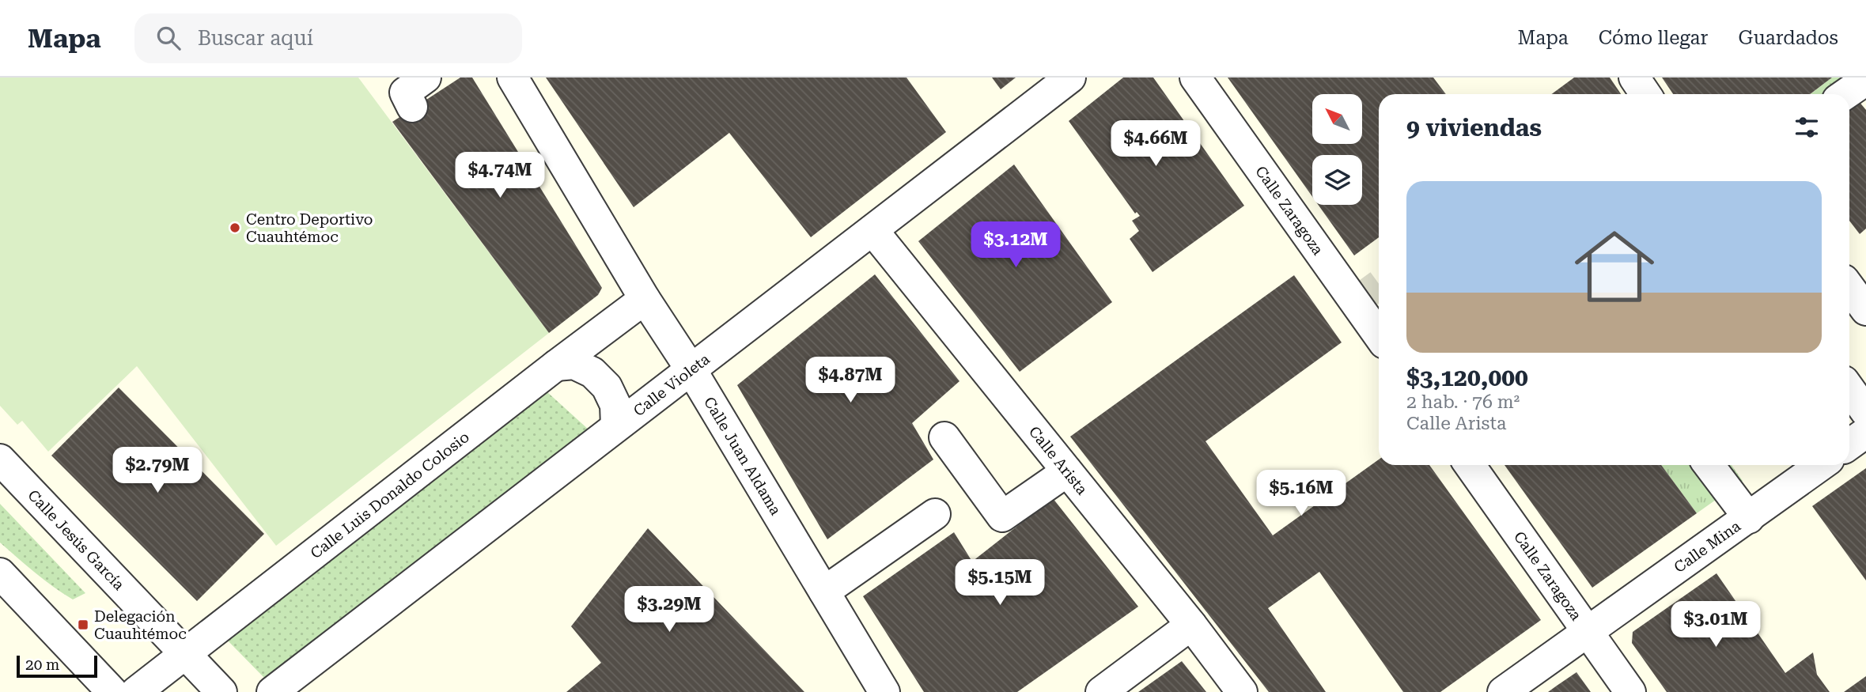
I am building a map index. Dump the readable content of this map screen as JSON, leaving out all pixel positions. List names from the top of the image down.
{
  "streets": {
    "street": [
      "Calle Zaragoza",
      "Calle Violeta",
      "Calle Juan Aldama",
      "Calle Arista",
      "Calle Luis Donaldo Colosio",
      "Calle Jesús García",
      "Calle Mina"
    ]
  },
  "crossings": [
    ["Calle Zaragoza", "Calle Mina"],
    ["Calle Violeta", "Calle Juan Aldama"],
    ["Calle Violeta", "Calle Arista"],
    ["Calle Juan Aldama", "Calle Luis Donaldo Colosio"],
    ["Calle Luis Donaldo Colosio", "Calle Jesús García"]
  ],
  "places": {
    "other": ["Centro Deportivo Cuauhtémoc"],
    "transit": ["Delegación Cuauhtémoc"]
  },
  "scale_bar": "20 m",
  "north": "top left",
  "page": {
    "header": "Mapa",
    "search": "Buscar aquí",
    "nav": ["Mapa", "Cómo llegar", "Guardados"],
    "heading": "9 viviendas",
    "price": [
      "$4.66M",
      "$4.74M",
      "$3.12M",
      "$4.87M",
      "$2.79M",
      "$5.16M",
      "$5.15M",
      "$3.29M",
      "$3.01M"
    ],
    "list": [
      {
        "name": "$3,120,000",
        "note": "2 hab. · 76 m² · Calle Arista"
      }
    ],
    "scale": "20 m"
  }
}
